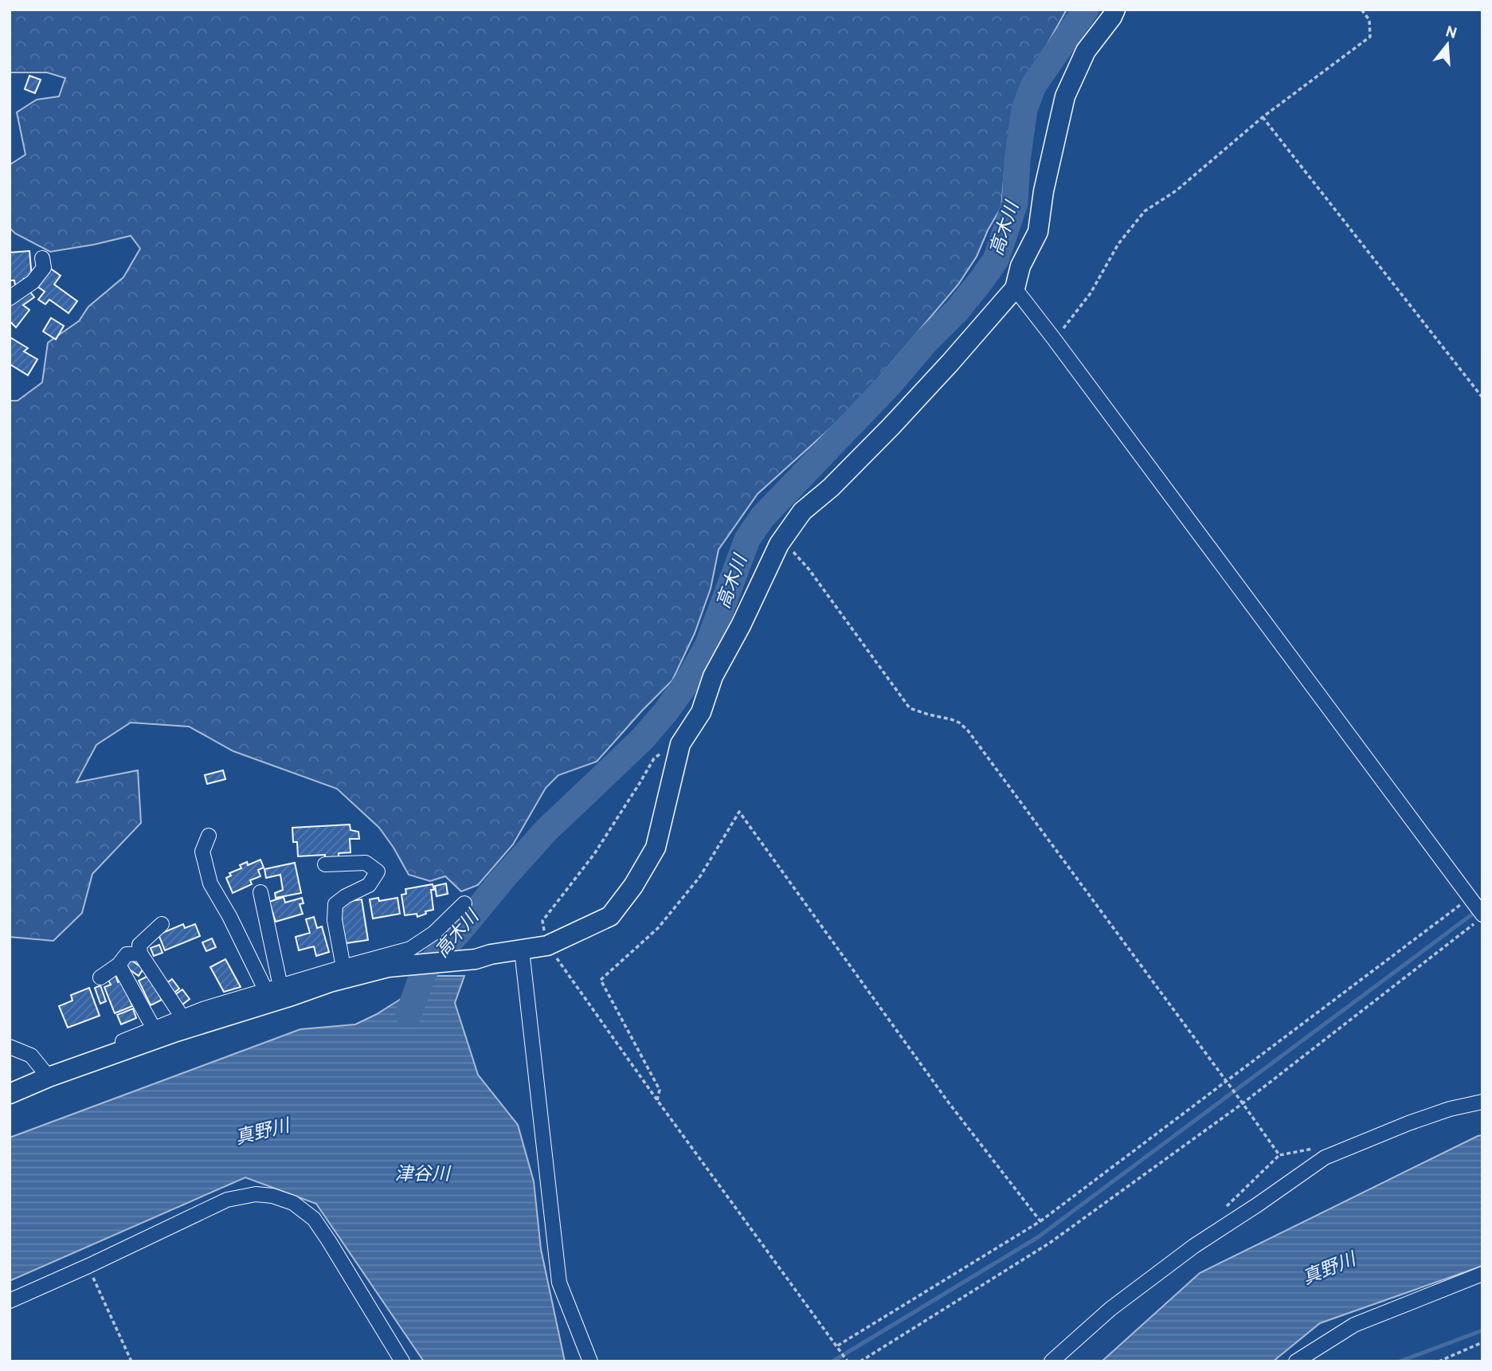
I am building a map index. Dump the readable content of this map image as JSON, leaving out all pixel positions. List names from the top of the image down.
{
  "water": ["高木川", "真野川", "津谷川"],
  "north": "top"
}
